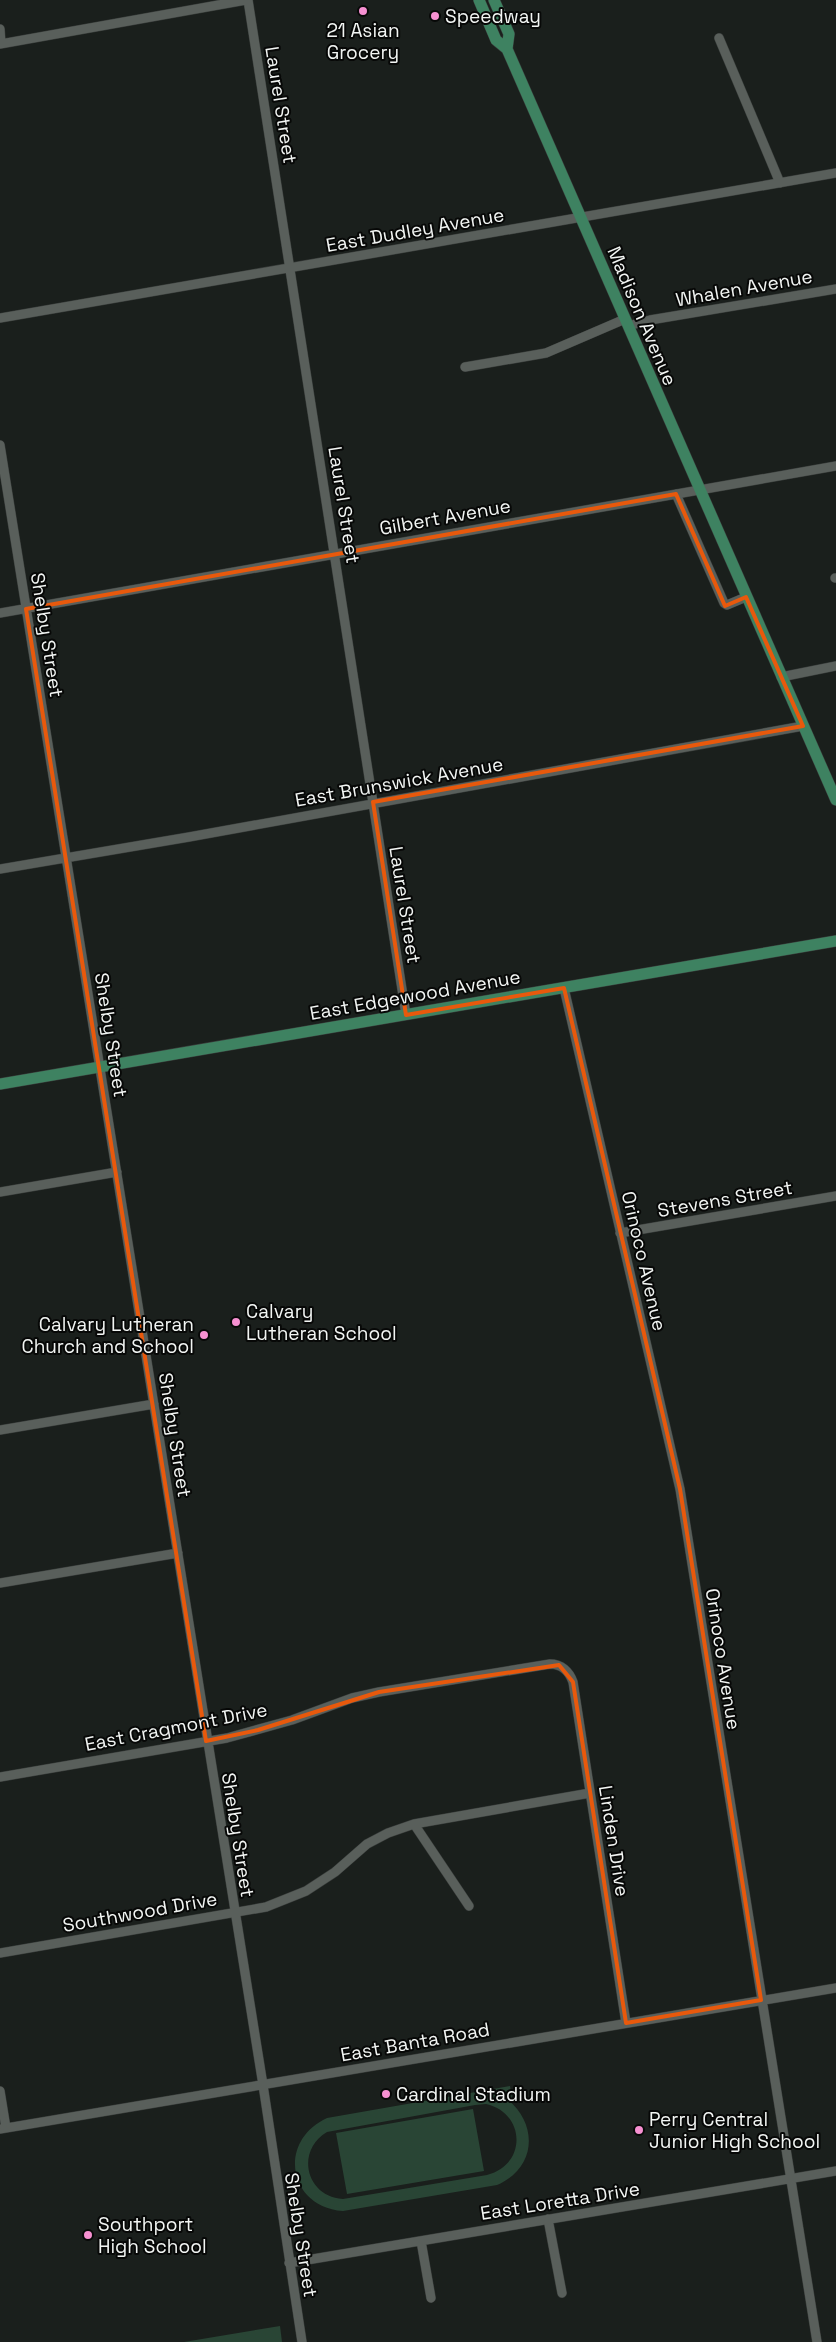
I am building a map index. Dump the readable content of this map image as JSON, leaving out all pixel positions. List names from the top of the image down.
{
  "streets": {
    "main road": ["Madison Avenue", "East Edgewood Avenue"],
    "street": [
      "Laurel Street",
      "East Dudley Avenue",
      "Whalen Avenue",
      "Gilbert Avenue",
      "Shelby Street",
      "East Brunswick Avenue",
      "Stevens Street",
      "Orinoco Avenue",
      "East Cragmont Drive",
      "Linden Drive",
      "Southwood Drive",
      "East Banta Road",
      "East Loretta Drive"
    ]
  },
  "crossings": [
    ["Laurel Street", "East Dudley Avenue"],
    ["Laurel Street", "Gilbert Avenue"],
    ["Laurel Street", "East Brunswick Avenue"],
    ["Laurel Street", "East Edgewood Avenue"],
    ["East Dudley Avenue", "Madison Avenue"],
    ["Whalen Avenue", "Madison Avenue"],
    ["Madison Avenue", "Gilbert Avenue"],
    ["Madison Avenue", "East Brunswick Avenue"],
    ["Gilbert Avenue", "Shelby Street"],
    ["Shelby Street", "East Brunswick Avenue"],
    ["Shelby Street", "East Edgewood Avenue"],
    ["Shelby Street", "East Cragmont Drive"],
    ["Shelby Street", "Southwood Drive"],
    ["Shelby Street", "East Banta Road"],
    ["Shelby Street", "East Loretta Drive"],
    ["East Edgewood Avenue", "Orinoco Avenue"],
    ["Stevens Street", "Orinoco Avenue"],
    ["Orinoco Avenue", "East Banta Road"],
    ["Orinoco Avenue", "East Loretta Drive"],
    ["East Cragmont Drive", "Linden Drive"],
    ["Linden Drive", "Southwood Drive"],
    ["Linden Drive", "East Banta Road"]
  ],
  "places": [
    "21 Asian Grocery",
    "Speedway",
    "Calvary Lutheran School",
    "Calvary Lutheran Church and School",
    "Cardinal Stadium",
    "Perry Central Junior High School",
    "Southport High School"
  ]
}
